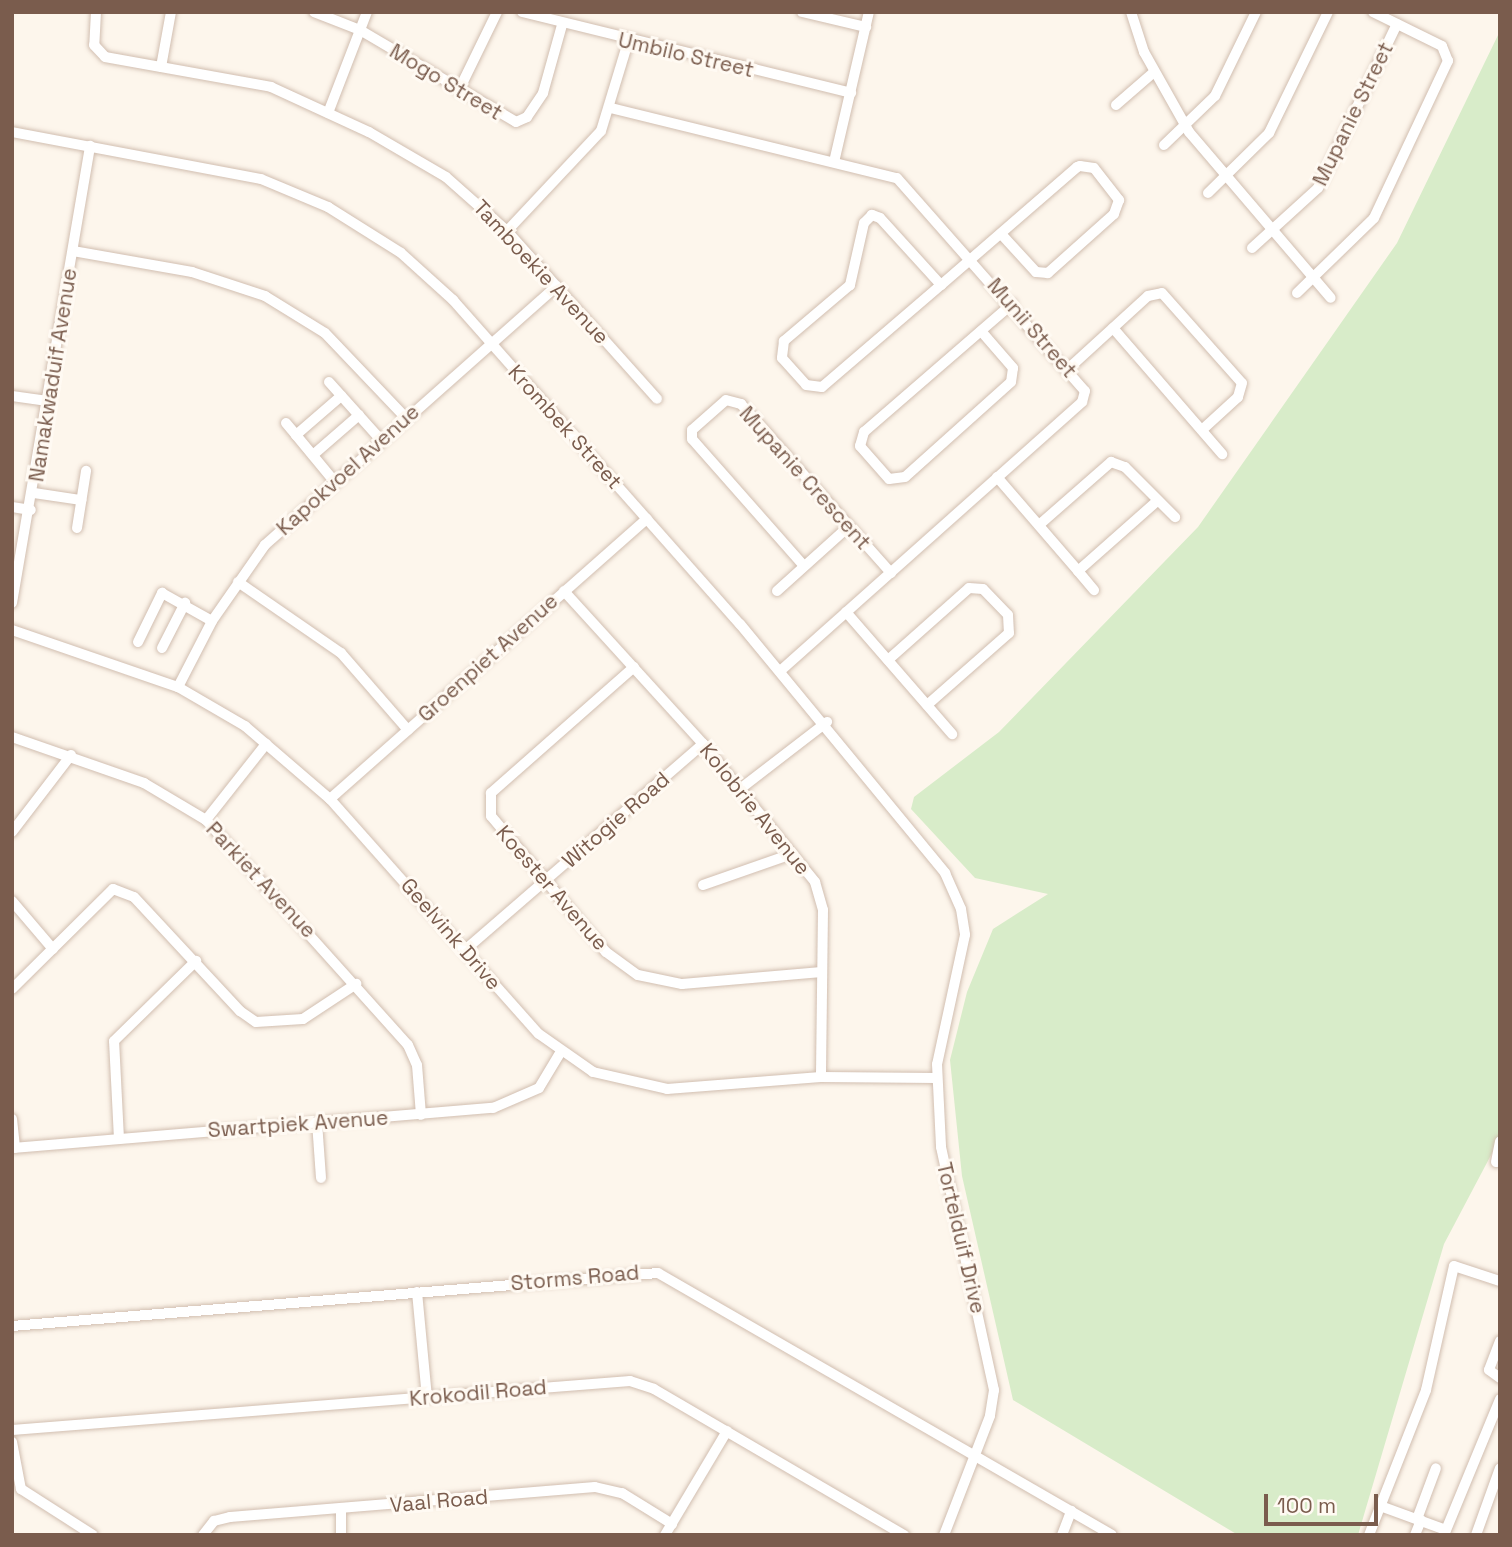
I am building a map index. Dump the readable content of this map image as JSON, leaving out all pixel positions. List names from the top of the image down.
{
  "streets": {
    "street": [
      "Umbilo Street",
      "Mogo Street",
      "Mupanie Street",
      "Tamboekie Avenue",
      "Munii Street",
      "Namakwaduif Avenue",
      "Krombek Street",
      "Kapokvoel Avenue",
      "Mupanie Crescent",
      "Groenpiet Avenue",
      "Kolobrie Avenue",
      "Witogie Road",
      "Parkiet Avenue",
      "Koester Avenue",
      "Geelvink Drive",
      "Swartpiek Avenue",
      "Tortelduif Drive",
      "Storms Road",
      "Krokodil Road",
      "Vaal Road"
    ]
  },
  "crossings": [
    ["Umbilo Street", "Mogo Street"],
    ["Tamboekie Avenue", "Kapokvoel Avenue"],
    ["Munii Street", "Krombek Street"],
    ["Munii Street", "Mupanie Crescent"],
    ["Namakwaduif Avenue", "Krombek Street"],
    ["Krombek Street", "Kapokvoel Avenue"],
    ["Krombek Street", "Groenpiet Avenue"],
    ["Krombek Street", "Tortelduif Drive"],
    ["Kapokvoel Avenue", "Geelvink Drive"],
    ["Groenpiet Avenue", "Kolobrie Avenue"],
    ["Groenpiet Avenue", "Geelvink Drive"],
    ["Kolobrie Avenue", "Witogie Road"],
    ["Kolobrie Avenue", "Koester Avenue"],
    ["Kolobrie Avenue", "Geelvink Drive"],
    ["Witogie Road", "Koester Avenue"],
    ["Witogie Road", "Geelvink Drive"],
    ["Parkiet Avenue", "Swartpiek Avenue"],
    ["Geelvink Drive", "Swartpiek Avenue"],
    ["Geelvink Drive", "Tortelduif Drive"],
    ["Tortelduif Drive", "Storms Road"]
  ],
  "scale_bar": "100 m"
}
